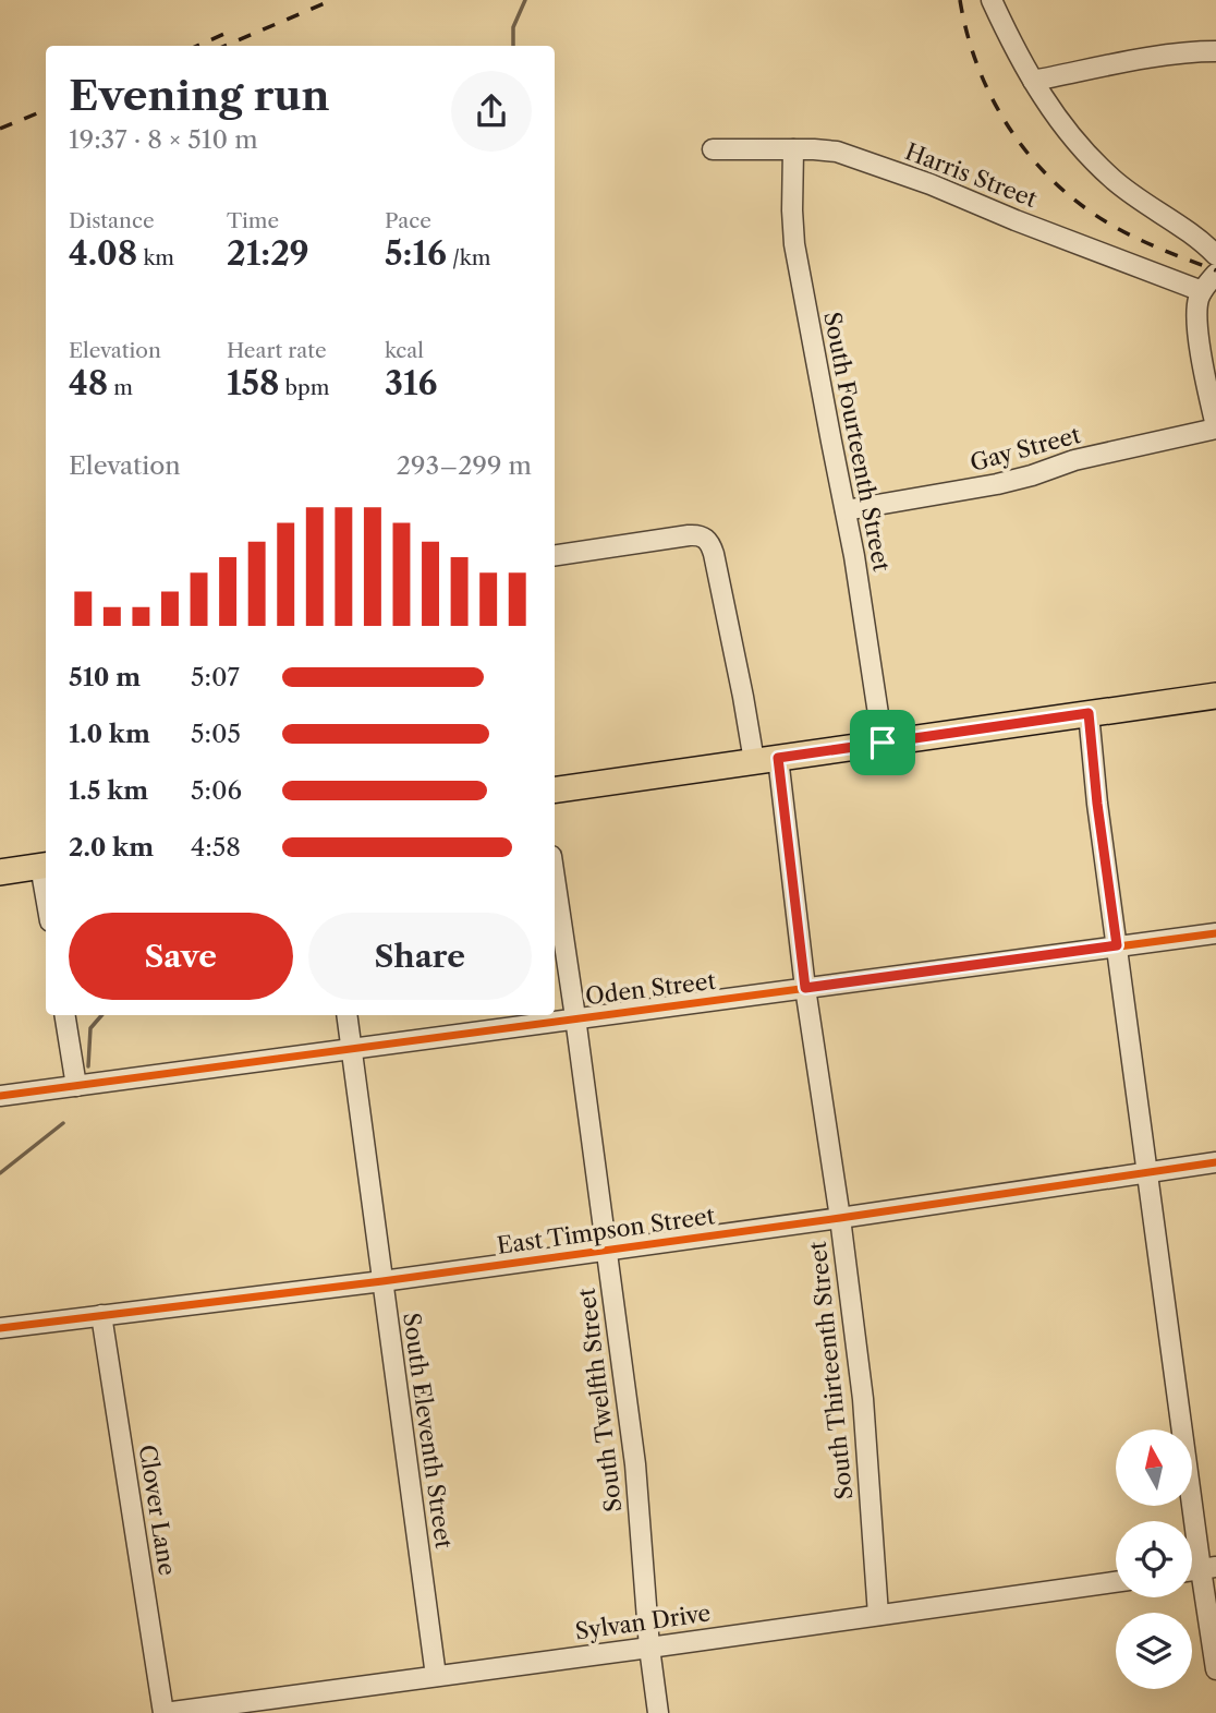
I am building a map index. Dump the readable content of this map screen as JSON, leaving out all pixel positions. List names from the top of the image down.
{
  "streets": {
    "street": [
      "Harris Street",
      "South Fourteenth Street",
      "Gay Street",
      "Oden Street",
      "East Timpson Street",
      "South Thirteenth Street",
      "South Twelfth Street",
      "South Eleventh Street",
      "Clover Lane",
      "Sylvan Drive"
    ]
  },
  "crossings": [
    ["Harris Street", "South Fourteenth Street"],
    ["South Fourteenth Street", "Gay Street"],
    ["Oden Street", "South Thirteenth Street"],
    ["Oden Street", "South Twelfth Street"],
    ["Oden Street", "South Eleventh Street"],
    ["East Timpson Street", "South Thirteenth Street"],
    ["East Timpson Street", "South Twelfth Street"],
    ["East Timpson Street", "South Eleventh Street"],
    ["East Timpson Street", "Clover Lane"],
    ["South Thirteenth Street", "Sylvan Drive"],
    ["South Twelfth Street", "Sylvan Drive"],
    ["South Eleventh Street", "Sylvan Drive"],
    ["Clover Lane", "Sylvan Drive"]
  ],
  "north": "top",
  "page": {
    "heading": ["Evening run", "19:37 · 8 × 510 m"],
    "stats": [
      ["Distance", "4.08 km"],
      ["Time", "21:29"],
      ["Pace", "5:16 /km"],
      ["Elevation", "48 m"],
      ["Heart rate", "158 bpm"],
      ["kcal", "316"]
    ],
    "chart": ["Elevation", "293–299 m"],
    "list": [
      {
        "name": "510 m",
        "note": "5:07"
      },
      {
        "name": "1.0 km",
        "note": "5:05"
      },
      {
        "name": "1.5 km",
        "note": "5:06"
      },
      {
        "name": "2.0 km",
        "note": "4:58"
      }
    ],
    "buttons": ["Save", "Share"]
  }
}
